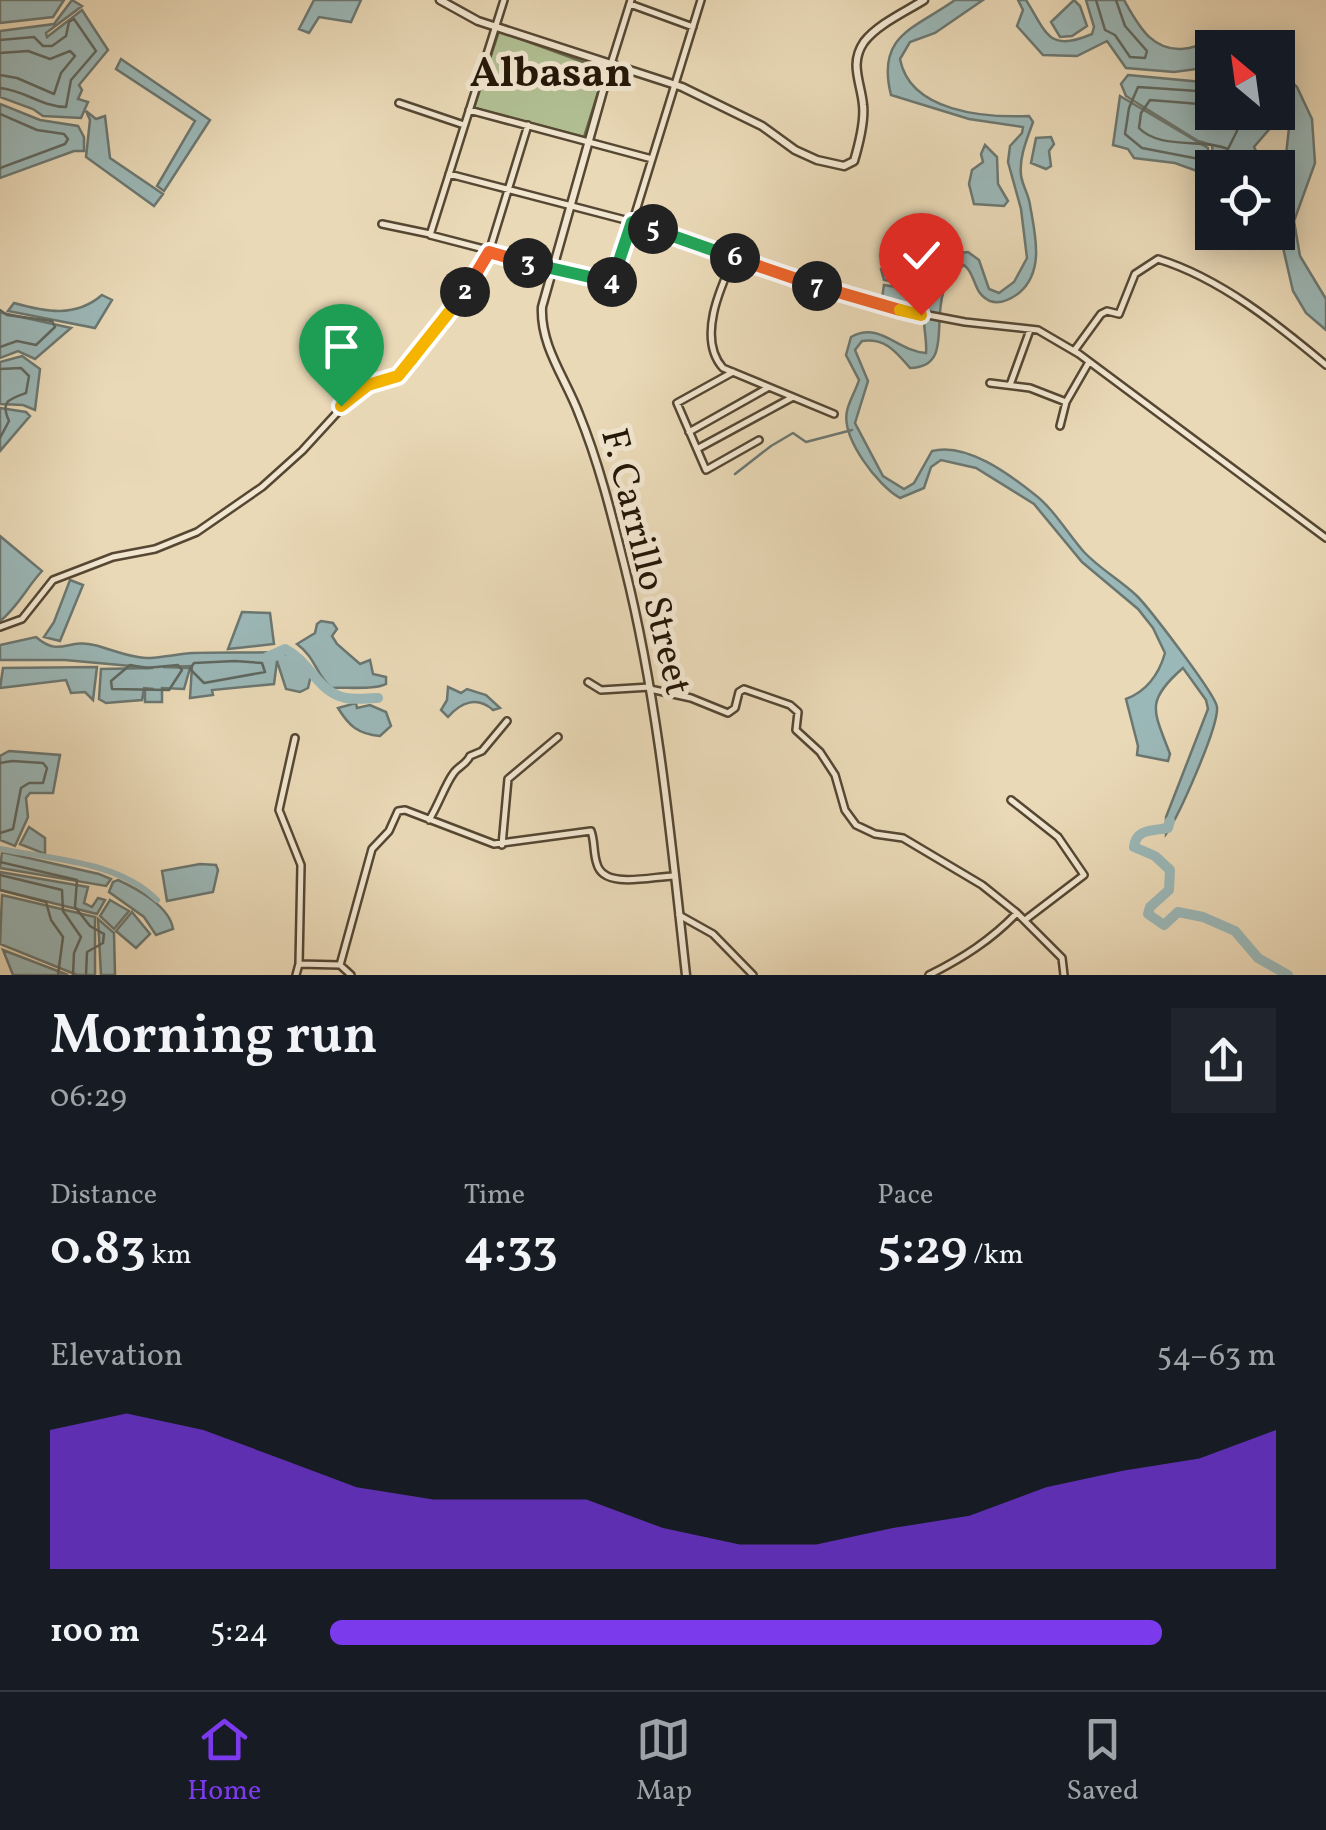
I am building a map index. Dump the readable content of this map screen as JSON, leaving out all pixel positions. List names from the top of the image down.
{
  "streets": {
    "street": ["F. Carrillo Street"]
  },
  "districts": ["Albasan"],
  "north": "top left",
  "page": {
    "pins": [
      "5",
      "6",
      "3",
      "4",
      "7",
      "2"
    ],
    "heading": ["Morning run", "06:29"],
    "stats": [
      ["Distance", "0.83 km"],
      ["Time", "4:33"],
      ["Pace", "5:29 /km"]
    ],
    "chart": ["Elevation", "54–63 m"],
    "list": [
      {
        "name": "100 m",
        "note": "5:24"
      }
    ],
    "tabs": ["Home", "Map", "Saved"]
  }
}
